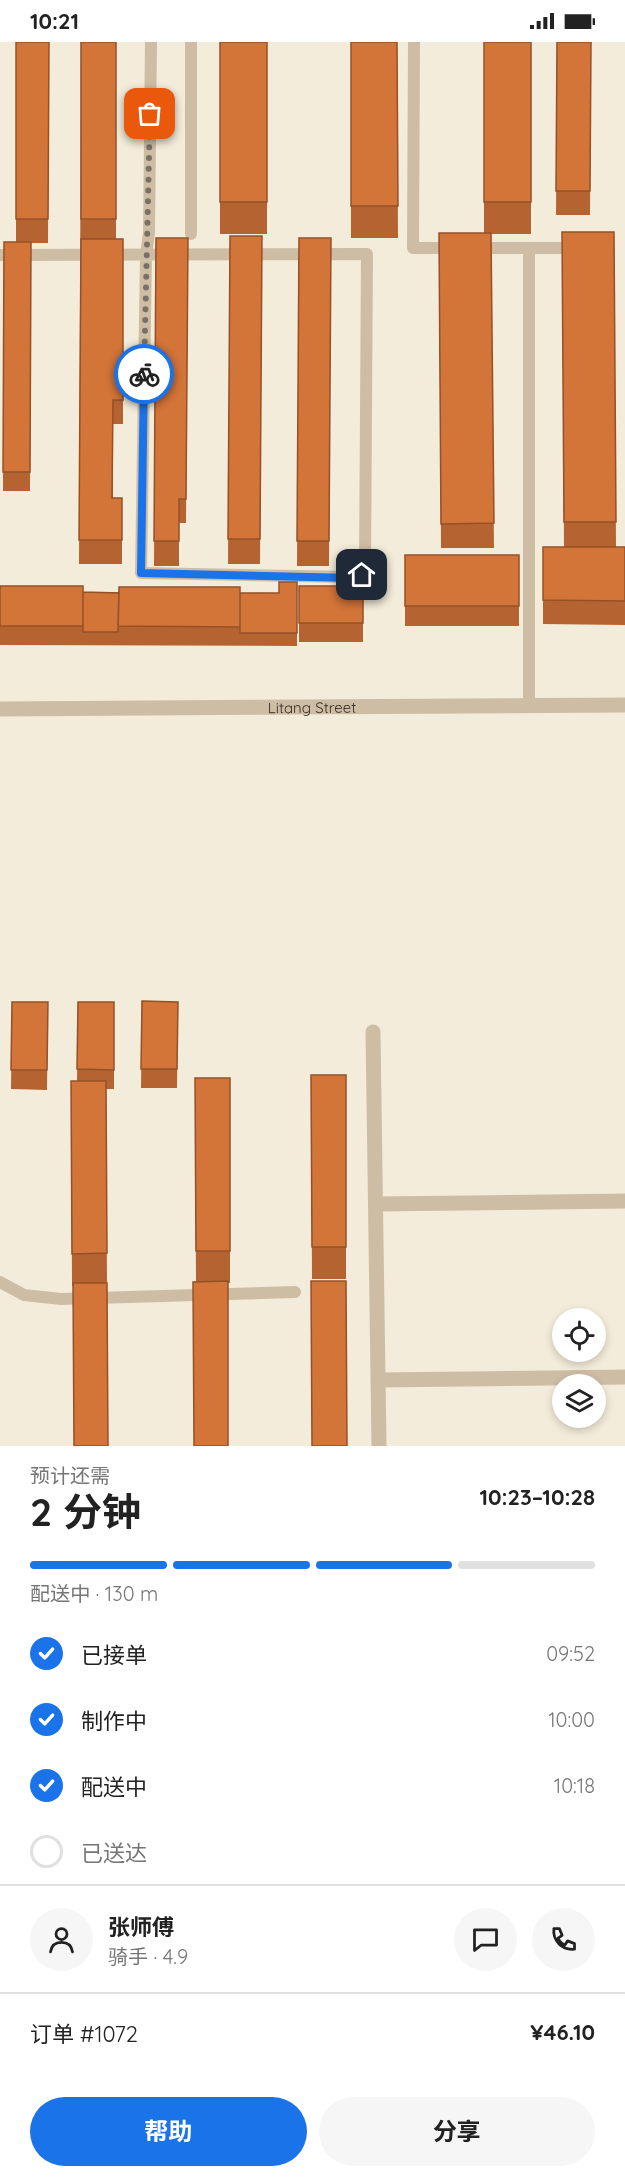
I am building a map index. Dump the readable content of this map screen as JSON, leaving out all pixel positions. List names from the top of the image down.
{
  "streets": {
    "street": ["Litang Street"]
  },
  "page": {
    "status": "10:21",
    "heading": ["2 分钟", "预计还需", "10:23–10:28"],
    "panel": [
      "张师傅",
      "骑手 · 4.9",
      "订单 #1072",
      "¥46.10"
    ],
    "bar": "配送中 · 130 m",
    "list": [
      ["已接单", "09:52"],
      ["制作中", "10:00"],
      ["配送中", "10:18"],
      "已送达"
    ],
    "buttons": ["帮助", "分享"]
  }
}
